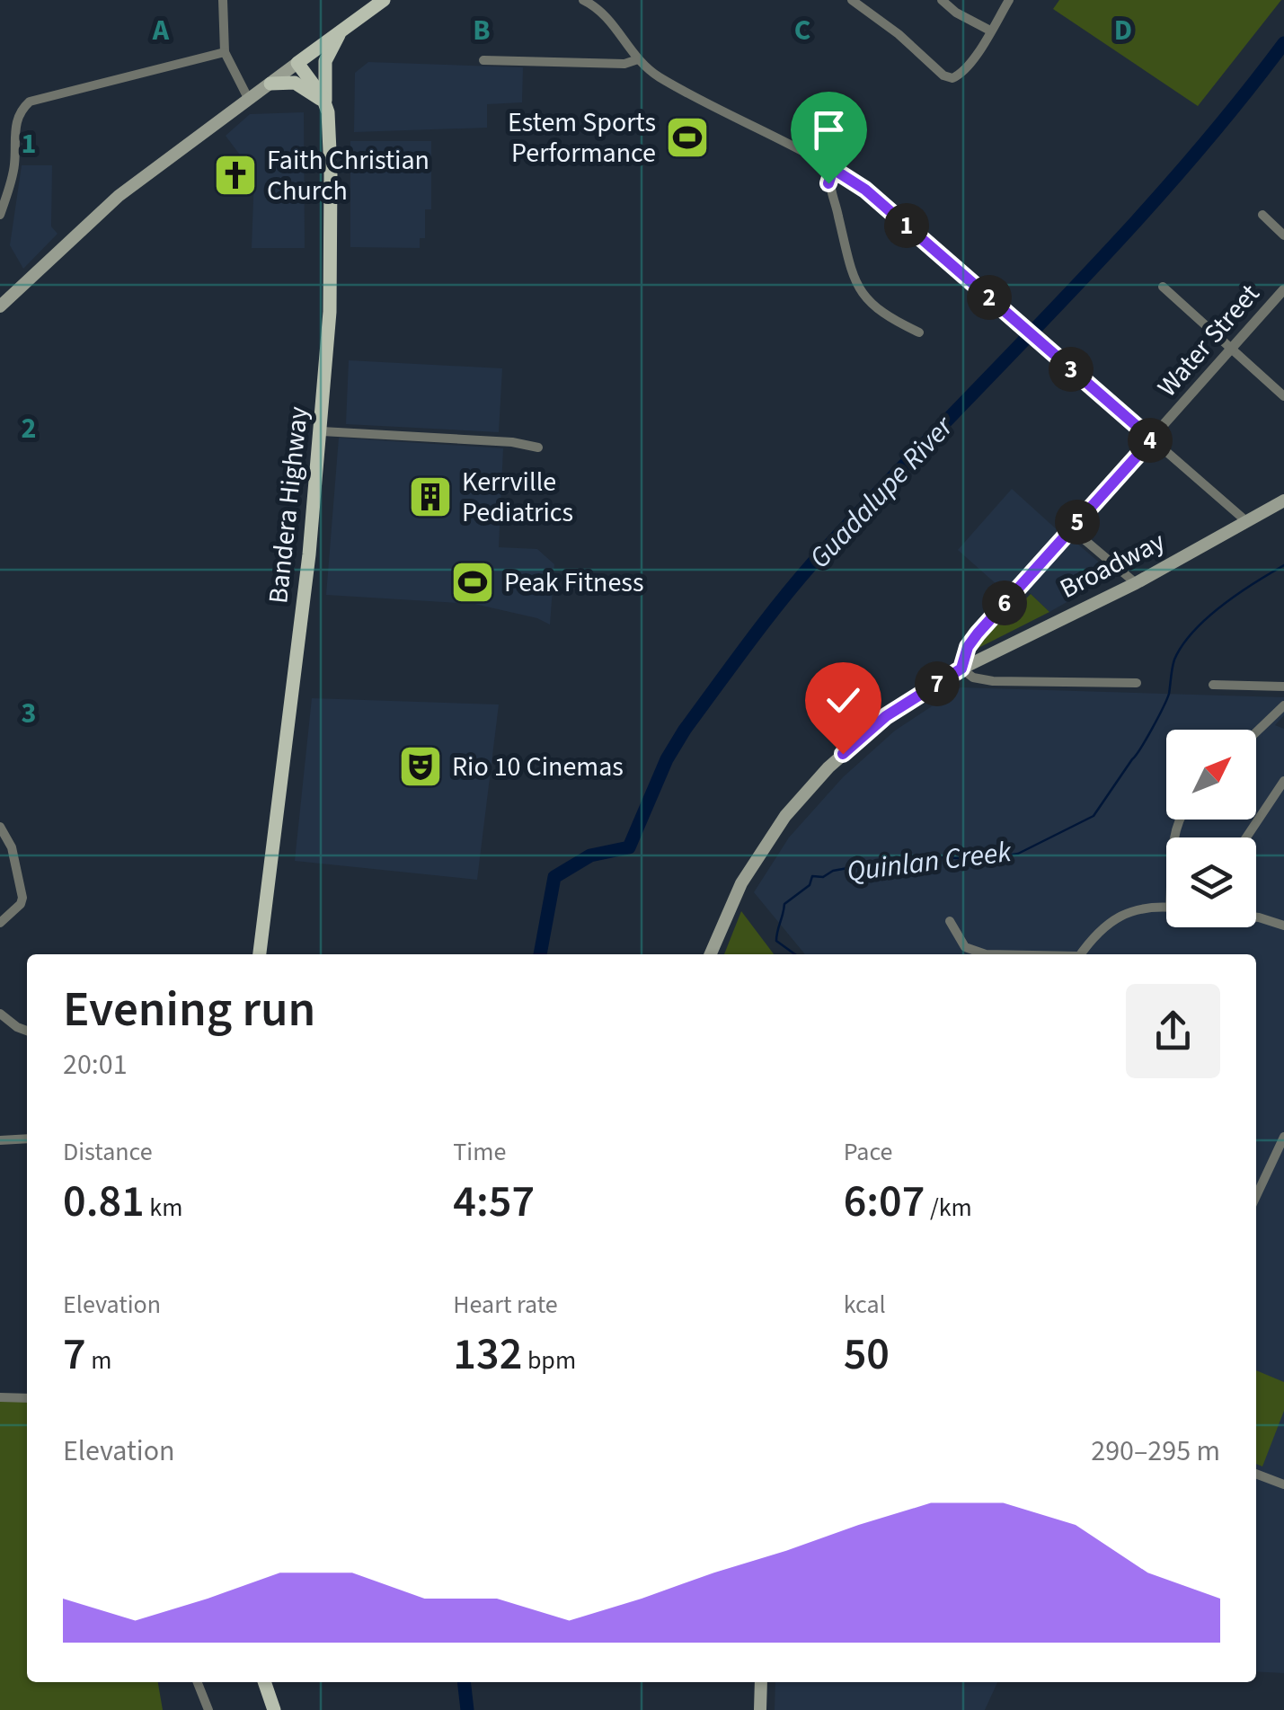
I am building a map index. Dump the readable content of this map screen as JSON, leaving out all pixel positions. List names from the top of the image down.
{
  "streets": {
    "main road": ["Bandera Highway", "Broadway"],
    "street": ["Water Street"]
  },
  "crossings": [
    ["Water Street", "Broadway"]
  ],
  "water": ["Guadalupe River", "Quinlan Creek"],
  "places": {
    "sports": ["Estem Sports Performance", "Peak Fitness"],
    "church": ["Faith Christian Church"],
    "building": ["Kerrville Pediatrics"],
    "theatre": ["Rio 10 Cinemas"]
  },
  "north": "top right",
  "page": {
    "pins": [
      "1",
      "2",
      "3",
      "4",
      "5",
      "6",
      "7"
    ],
    "heading": ["Evening run", "20:01"],
    "stats": [
      ["Distance", "0.81 km"],
      ["Time", "4:57"],
      ["Pace", "6:07 /km"],
      ["Elevation", "7 m"],
      ["Heart rate", "132 bpm"],
      ["kcal", "50"]
    ],
    "chart": ["Elevation", "290–295 m"]
  },
  "grid": {
    "columns": [
      "A",
      "B",
      "C",
      "D"
    ],
    "rows": ["1", "2", "3"]
  }
}
